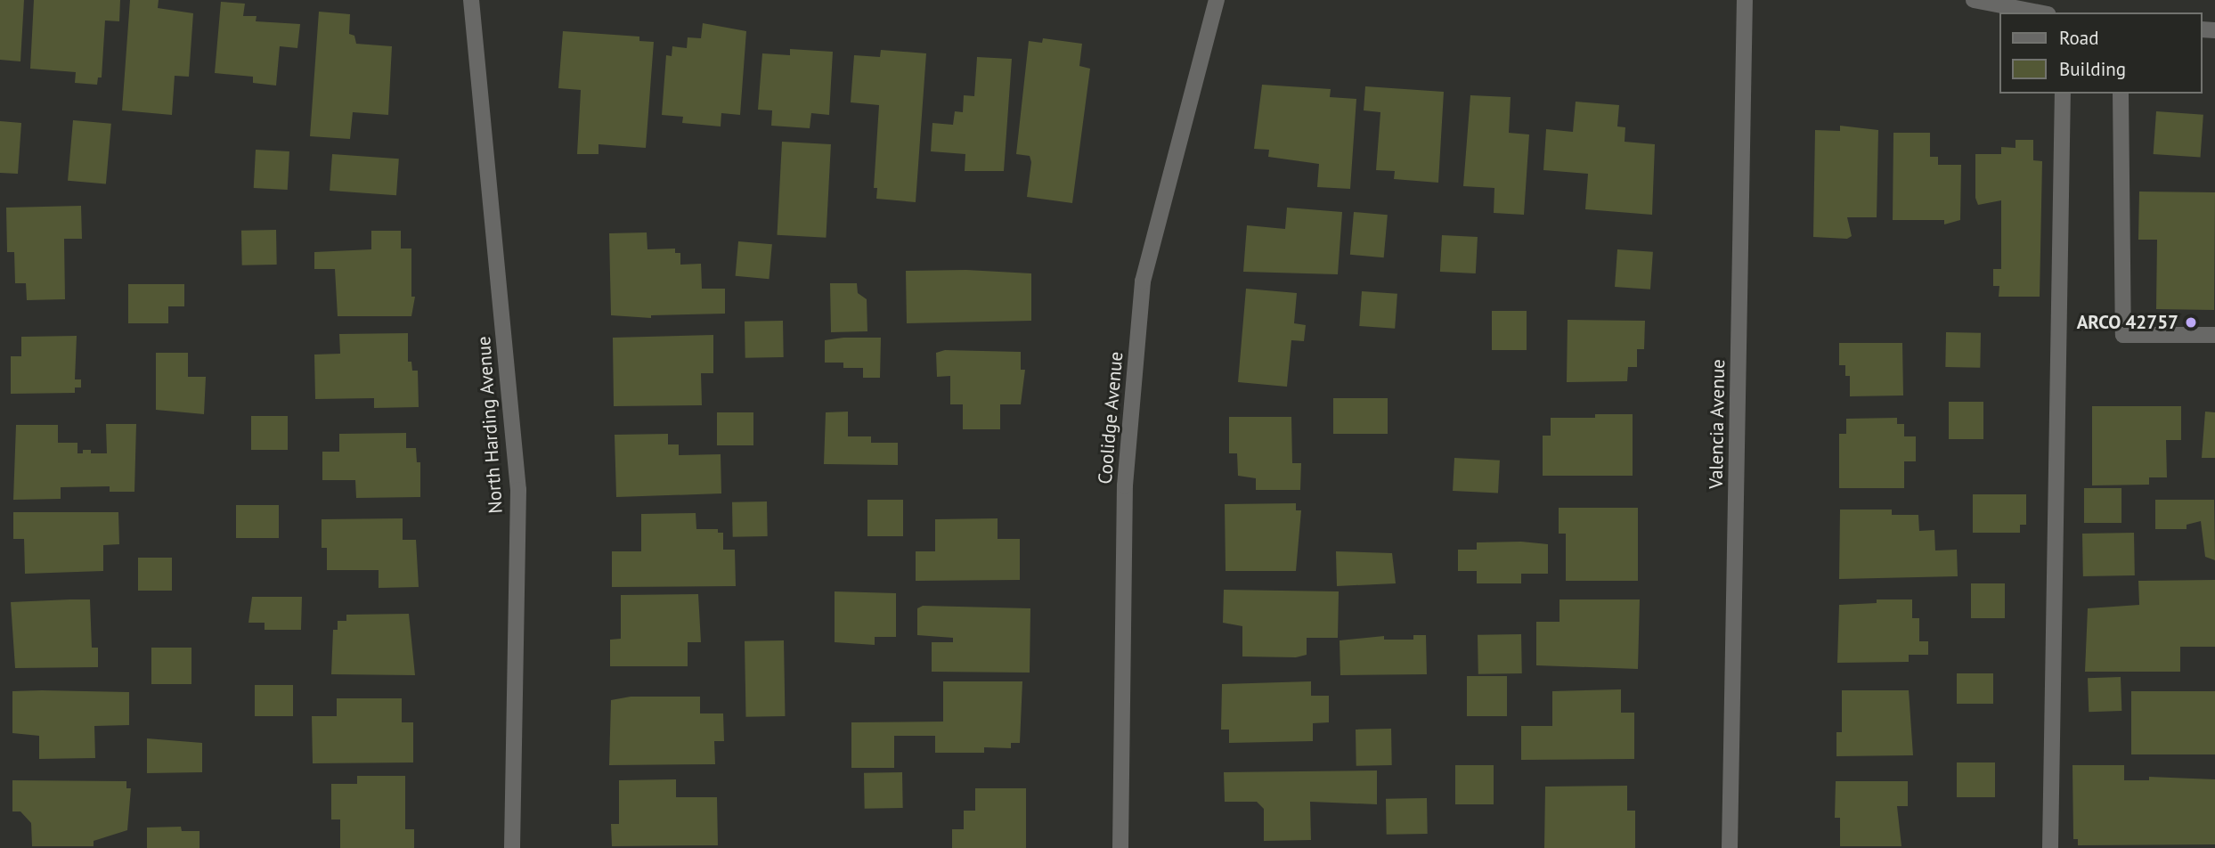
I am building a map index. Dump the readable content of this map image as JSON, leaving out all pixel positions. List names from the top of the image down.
{
  "streets": {
    "street": ["Coolidge Avenue", "Valencia Avenue", "North Harding Avenue"]
  },
  "places": ["ARCO 42757"],
  "legend": ["Road", "Building"]
}
